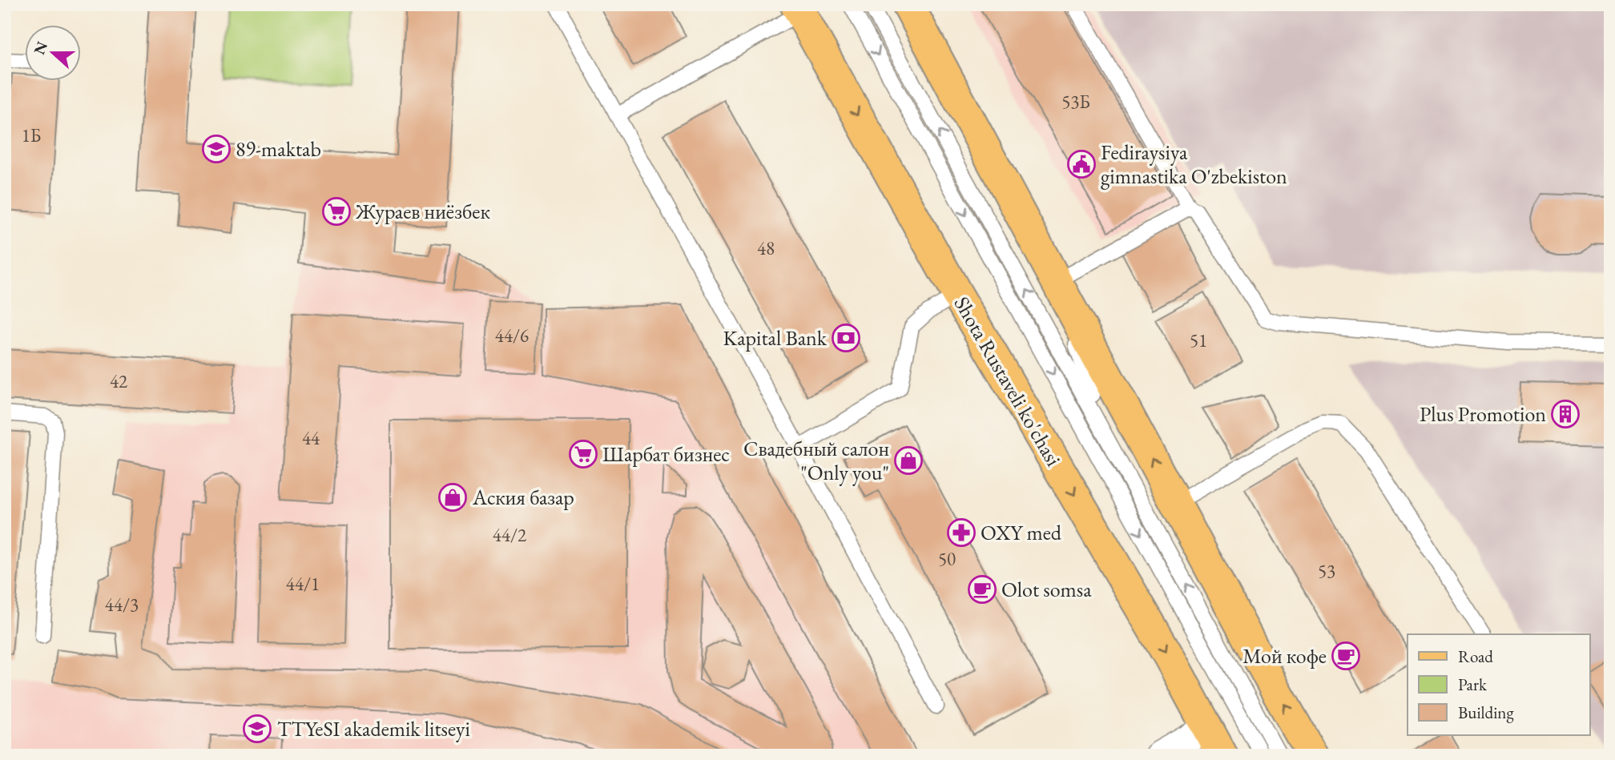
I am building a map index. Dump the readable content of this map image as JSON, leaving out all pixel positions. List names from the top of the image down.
{
  "streets": {
    "main road": ["Shota Rustaveli ko'chasi"]
  },
  "places": {
    "school or university": ["89-maktab", "TTYeSI akademik litseyi"],
    "public building": ["Fediraysiya gimnastika O'zbekiston"],
    "supermarket": ["Жураев ниёзбек", "Шарбат бизнес"],
    "bank": ["Kapital Bank"],
    "building": ["Plus Promotion"],
    "shop": ["Свадебный салон \"Only you\"", "Аския базар"],
    "pharmacy": ["OXY med"],
    "cafe": ["Olot somsa", "Мой кофе"]
  },
  "house_numbers": [
    "53Б",
    "1Б",
    "48",
    "44/6",
    "51",
    "42",
    "44",
    "44/2",
    "50",
    "53",
    "44/1",
    "44/3"
  ],
  "legend": ["Road", "Park", "Building"],
  "north": "left"
}
